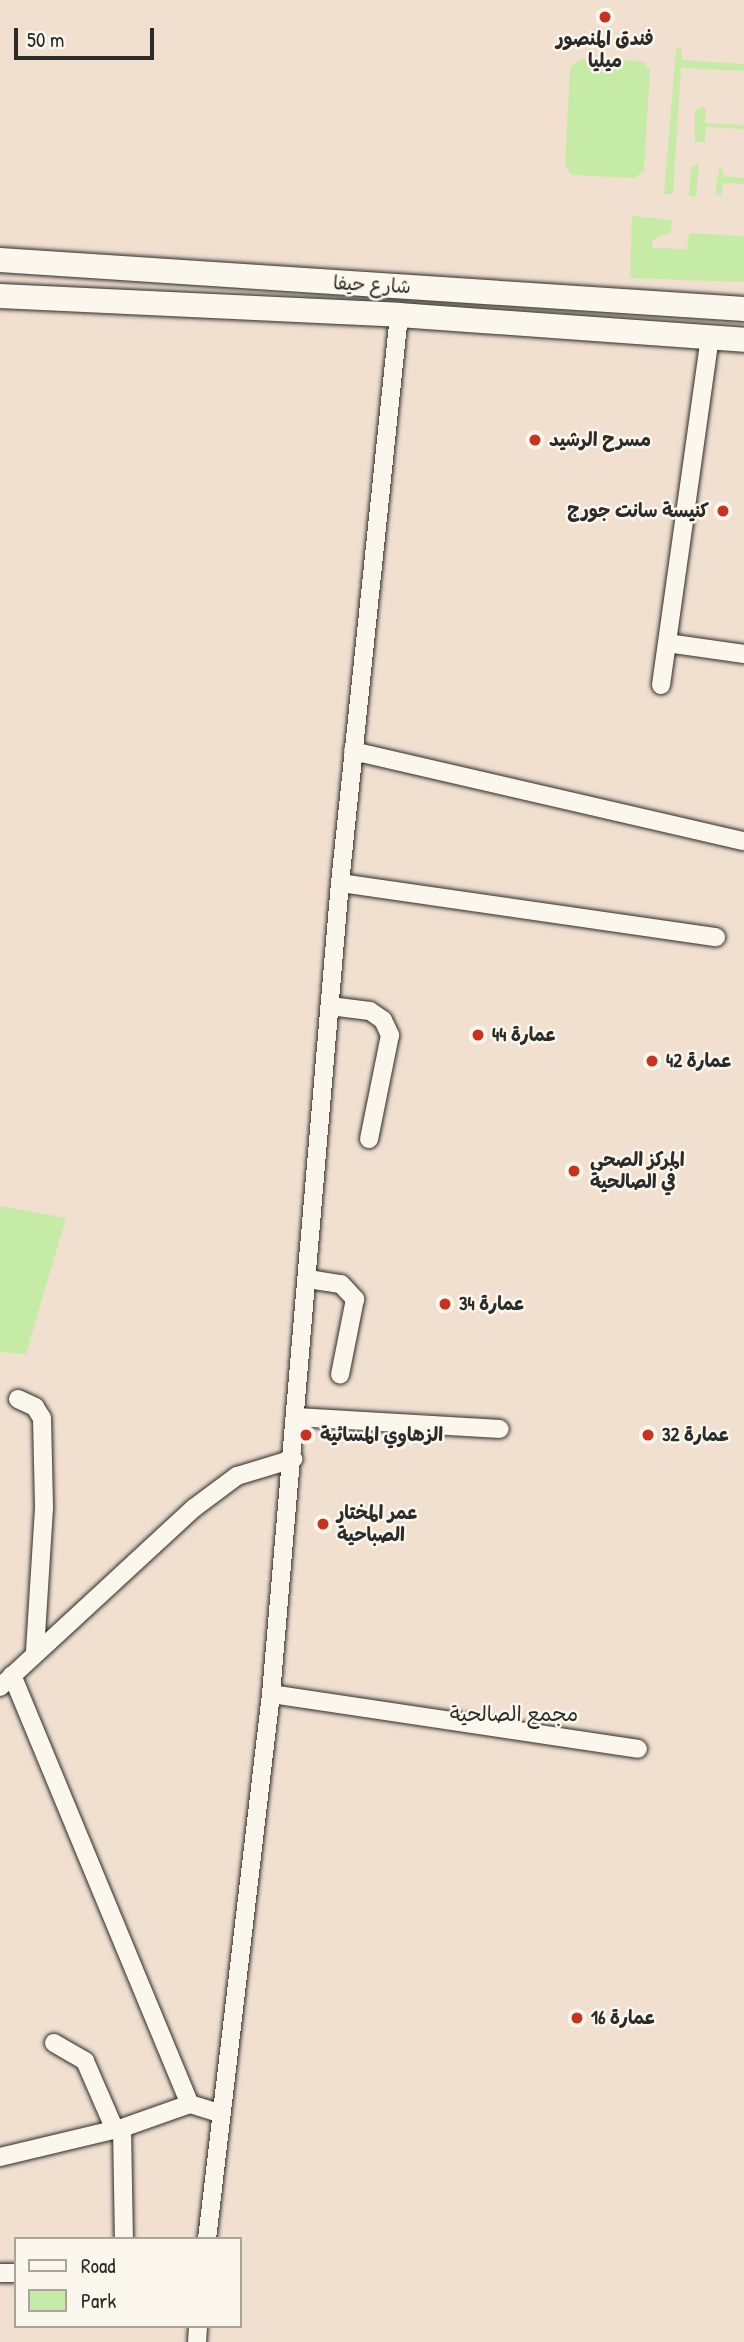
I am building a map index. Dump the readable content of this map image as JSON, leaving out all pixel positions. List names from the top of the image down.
{
  "streets": {
    "main road": ["شارع حيفا"]
  },
  "districts": ["مجمع الصالحية"],
  "places": [
    "فندق المنصور ميليا",
    "مسرح الرشيد",
    "كنيسة سانت جورج",
    "عمارة 44",
    "عمارة 42",
    "المركز الصحي في الصالحية",
    "عمارة 34",
    "الزهاوي المسائية",
    "عمارة 32",
    "عمر المختار الصباحية",
    "عمارة 16"
  ],
  "legend": ["Road", "Park"],
  "scale_bar": "50 m"
}
